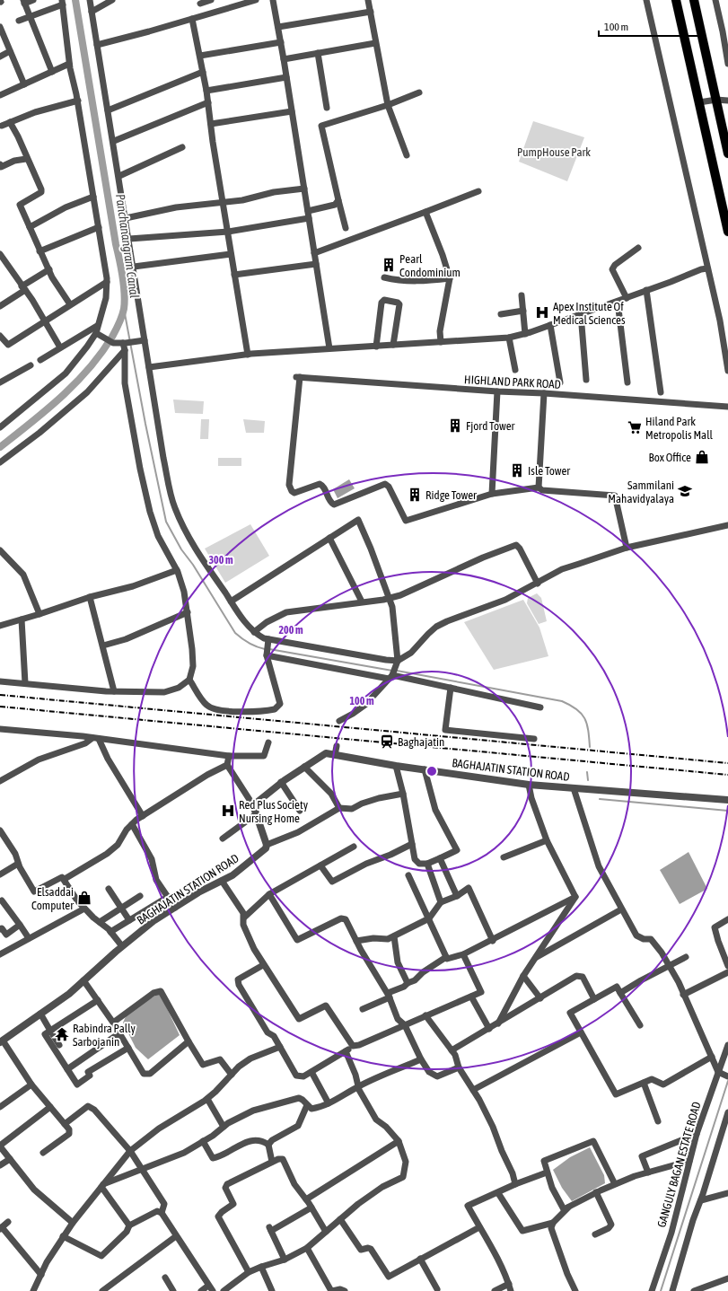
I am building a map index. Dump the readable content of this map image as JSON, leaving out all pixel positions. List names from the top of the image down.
{
  "streets": {
    "street": ["HIGHLAND PARK ROAD", "BAGHAJATIN STATION ROAD", "GANGULY BAGAN ESTATE ROAD"]
  },
  "water": ["Panchanangram Canal"],
  "parks": ["PumpHouse Park"],
  "places": {
    "building": [
      "Pearl Condominium",
      "Fjord Tower",
      "Isle Tower",
      "Ridge Tower"
    ],
    "hospital": ["Apex Institute Of Medical Sciences", "Red Plus Society Nursing Home"],
    "supermarket": ["Hiland Park Metropolis Mall"],
    "shop": ["Box Office", "Elsaddai Computer"],
    "school or university": ["Sammilani Mahavidyalaya"],
    "station": ["Baghajatin"],
    "temple": ["Rabindra Pally Sarbojanin"]
  },
  "scale_bar": "100 m",
  "rings": ["300 m", "200 m", "100 m"]
}
